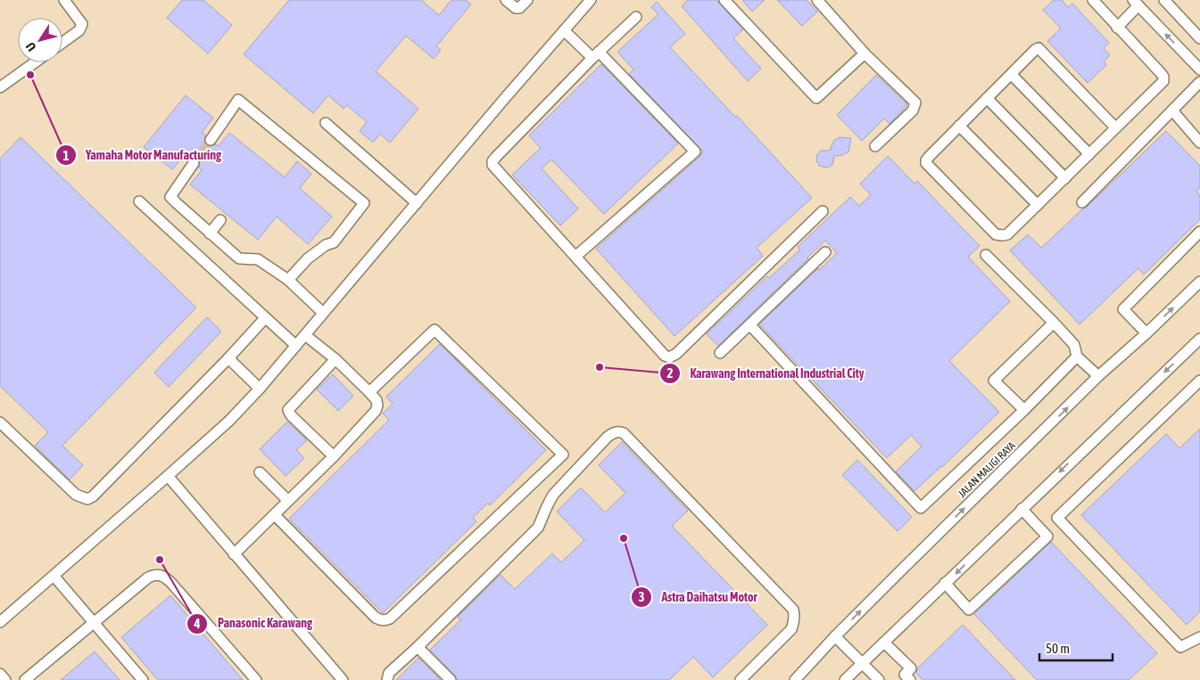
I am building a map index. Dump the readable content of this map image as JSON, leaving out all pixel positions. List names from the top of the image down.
{
  "streets": {
    "street": ["JALAN MALIGI RAYA"]
  },
  "places": [
    "Yamaha Motor Manufacturing",
    "Karawang International Industrial City",
    "Astra Daihatsu Motor",
    "Panasonic Karawang"
  ],
  "scale_bar": "50 m",
  "north": "bottom left"
}
